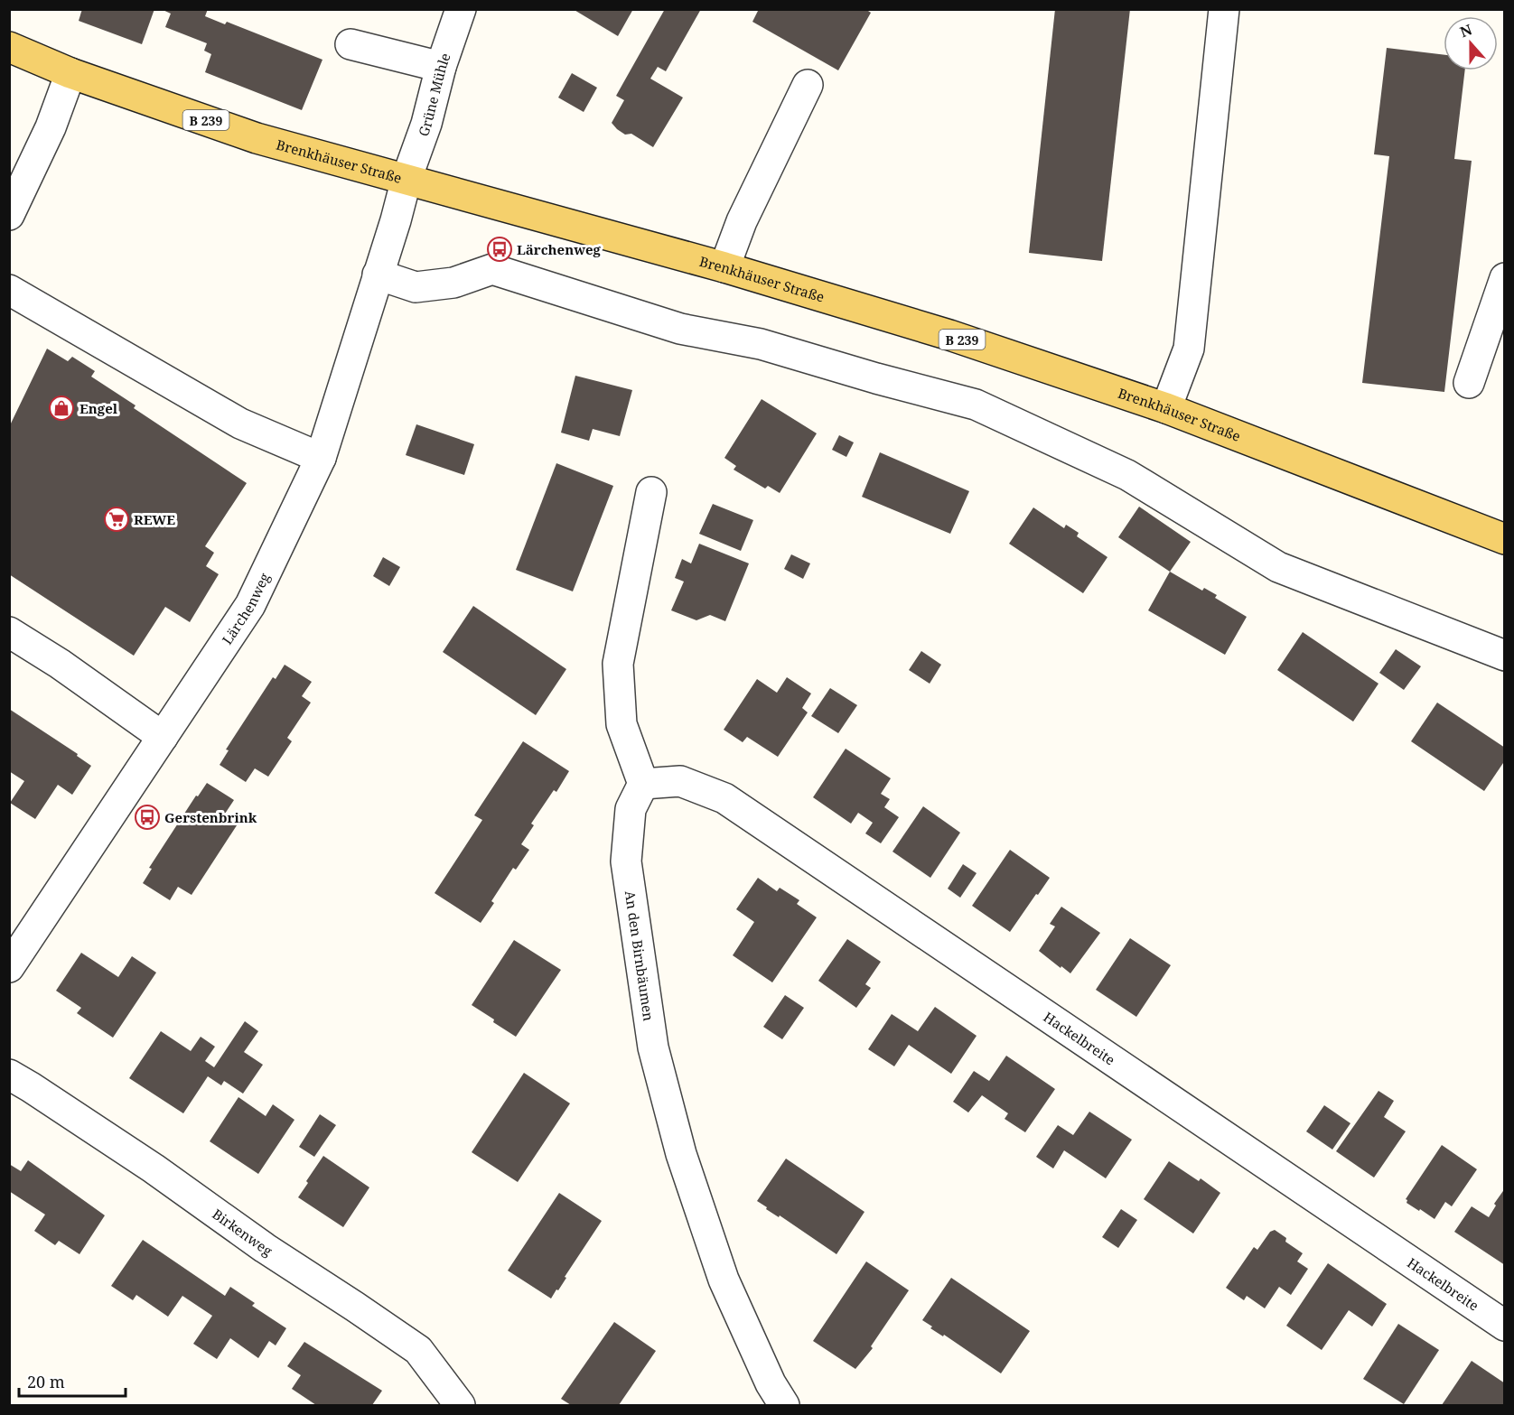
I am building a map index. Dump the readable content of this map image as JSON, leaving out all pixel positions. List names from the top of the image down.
{
  "streets": {
    "main road": ["B 239", "Brenkhäuser Straße"],
    "street": [
      "Grüne Mühle",
      "Lärchenweg",
      "An den Birnbäumen",
      "Hackelbreite",
      "Birkenweg"
    ]
  },
  "crossings": [
    ["Grüne Mühle", "Brenkhäuser Straße"],
    ["Grüne Mühle", "Lärchenweg"],
    ["Brenkhäuser Straße", "Lärchenweg"],
    ["An den Birnbäumen", "Hackelbreite"]
  ],
  "places": {
    "bus stop": ["Lärchenweg", "Gerstenbrink"],
    "shop": ["Engel"],
    "supermarket": ["REWE"]
  },
  "scale_bar": "20 m",
  "north": "top"
}
